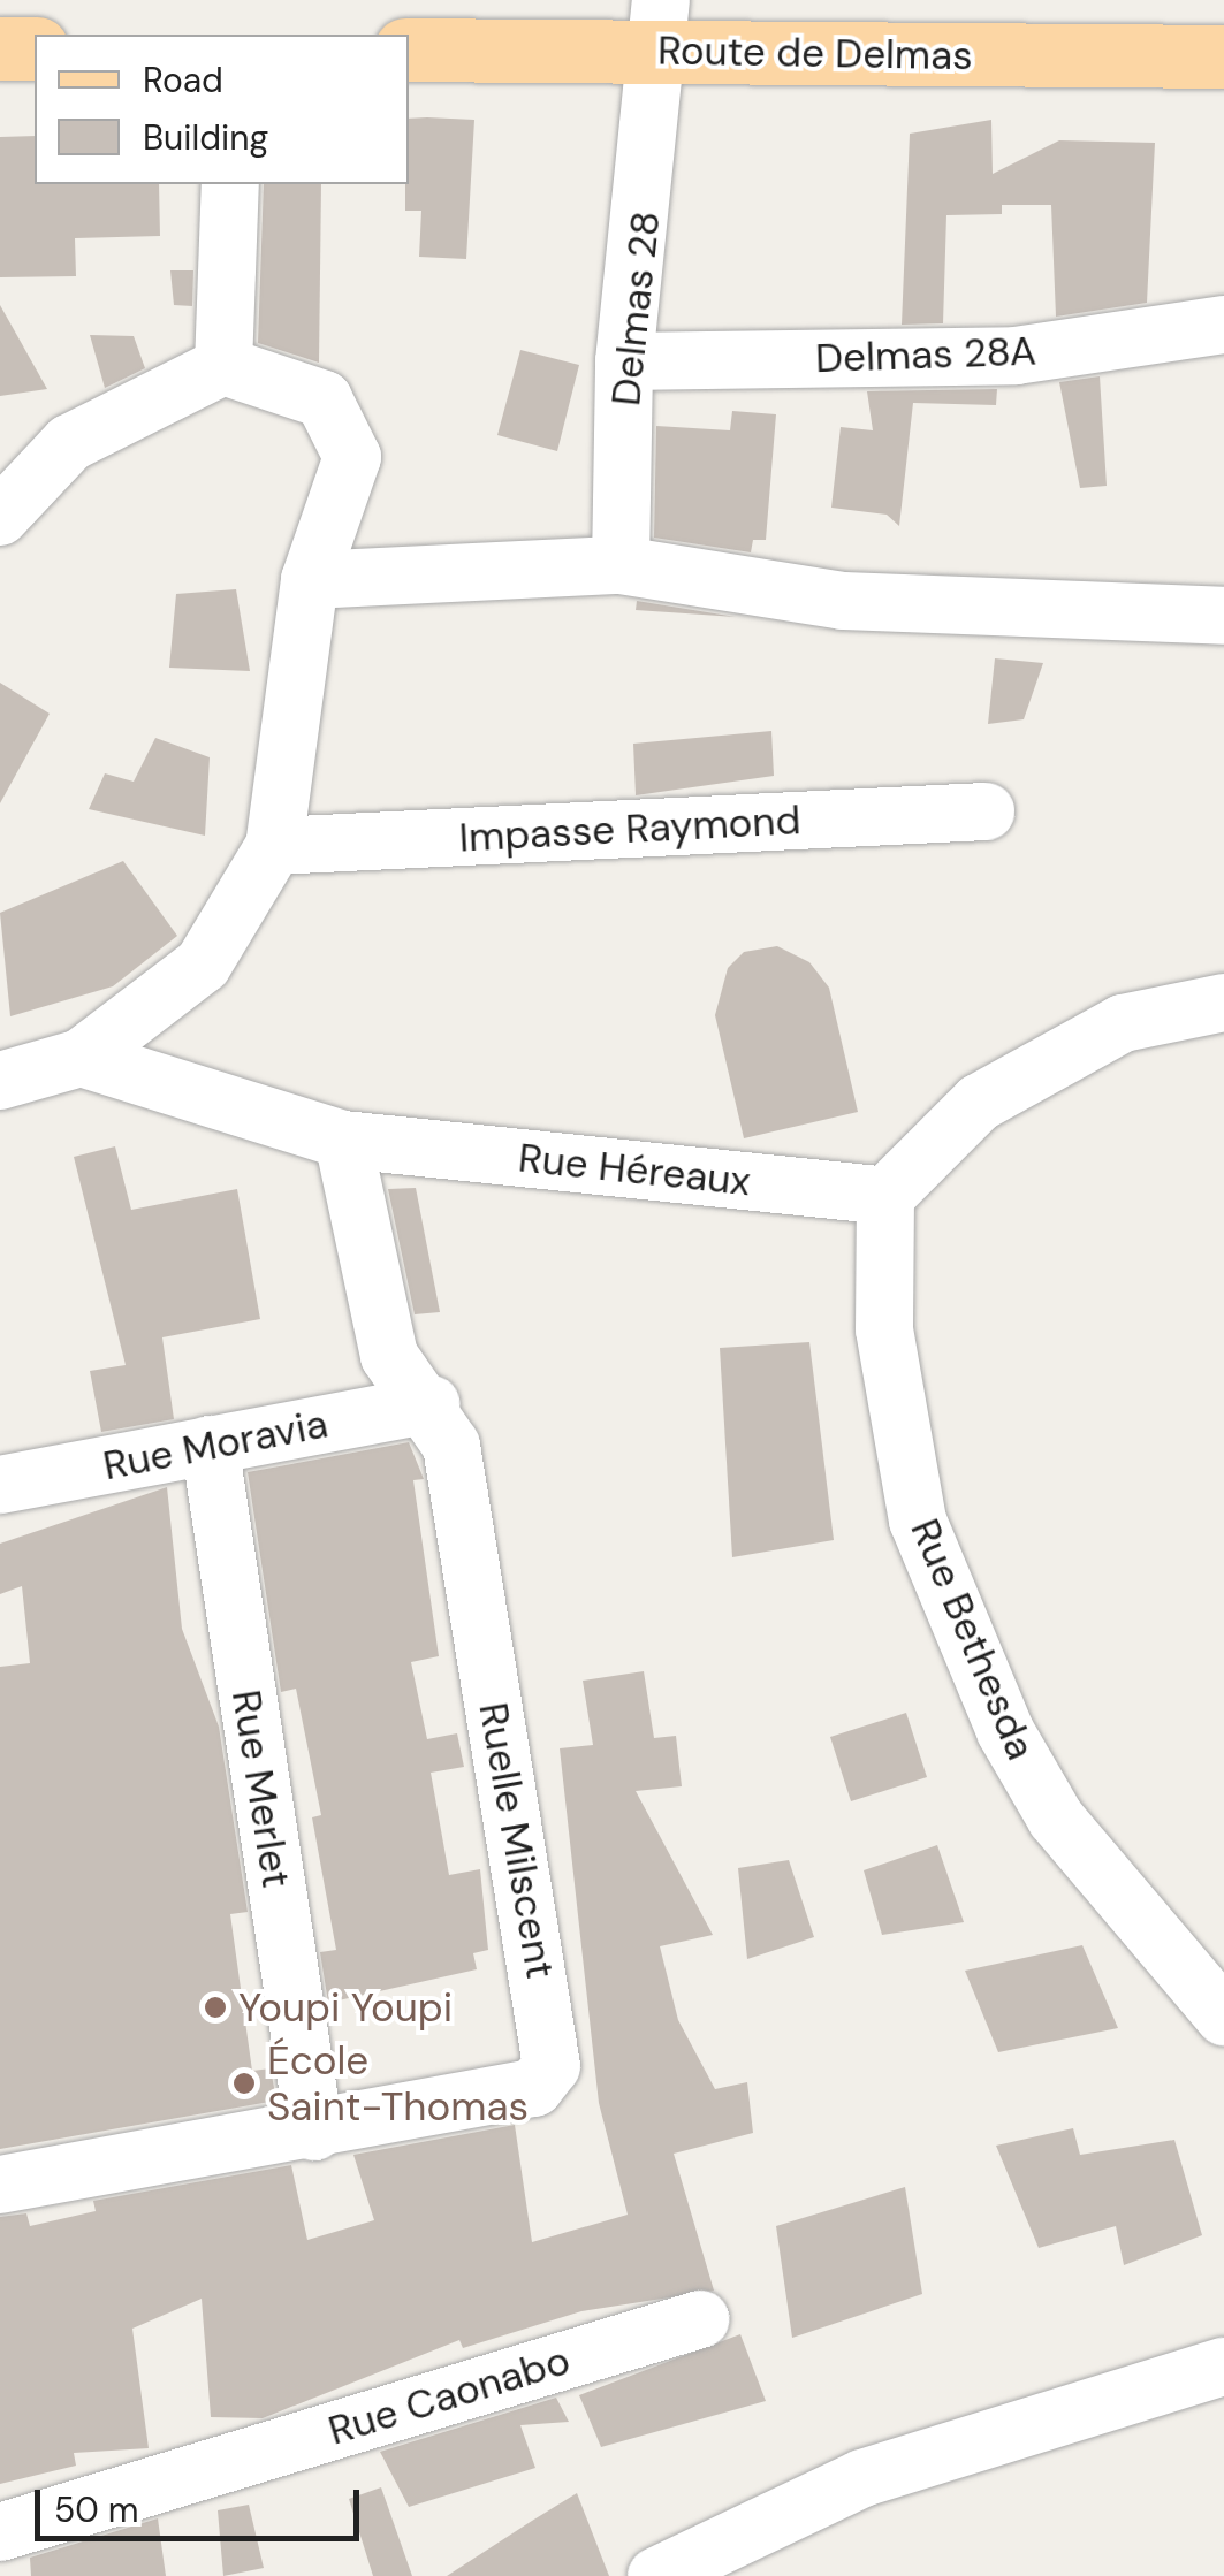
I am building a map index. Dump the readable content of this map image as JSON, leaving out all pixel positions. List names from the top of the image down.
{
  "streets": {
    "main road": ["Route de Delmas"],
    "street": [
      "Delmas 28",
      "Delmas 28A",
      "Impasse Raymond",
      "Rue Héreaux",
      "Rue Moravia",
      "Rue Bethesda",
      "Rue Merlet",
      "Ruelle Milscent",
      "Rue Caonabo"
    ]
  },
  "crossings": [
    ["Route de Delmas", "Delmas 28"],
    ["Delmas 28", "Delmas 28A"],
    ["Rue Héreaux", "Rue Bethesda"],
    ["Rue Héreaux", "Ruelle Milscent"],
    ["Rue Moravia", "Rue Merlet"],
    ["Rue Moravia", "Ruelle Milscent"],
    ["Rue Merlet", "Ruelle Milscent"]
  ],
  "places": ["Youpi Youpi", "École Saint-Thomas"],
  "legend": ["Road", "Building"],
  "scale_bar": "50 m"
}
